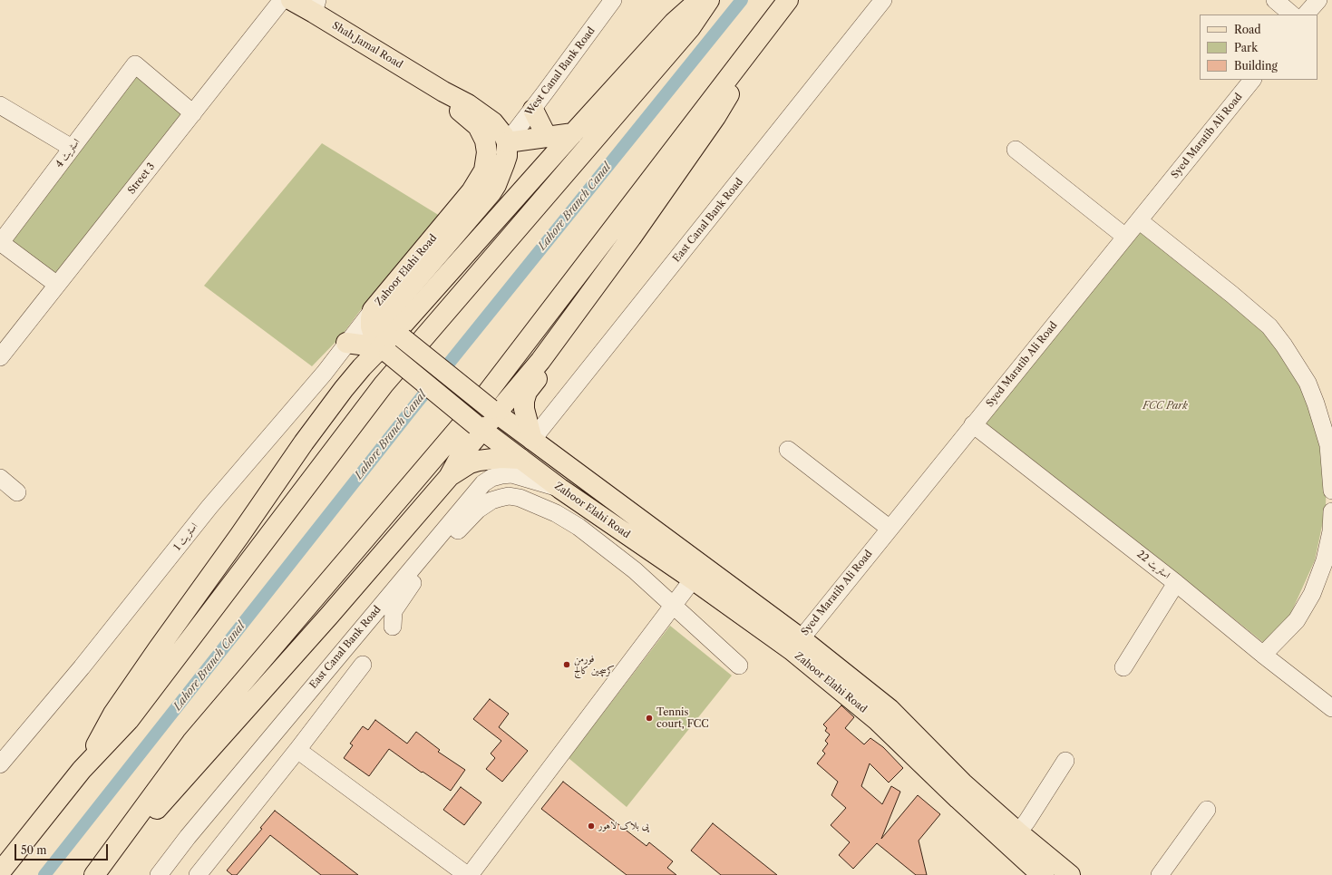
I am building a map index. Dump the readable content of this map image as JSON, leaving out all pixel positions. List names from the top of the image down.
{
  "streets": {
    "main road": ["Shah Jamal Road", "Zahoor Elahi Road"],
    "street": [
      "West Canal Bank Road",
      "Syed Maratib Ali Road",
      "اسٹریٹ 4",
      "Street 3",
      "East Canal Bank Road",
      "اسٹریٹ 1",
      "اسٹریٹ 22"
    ]
  },
  "crossings": [
    ["Shah Jamal Road", "Zahoor Elahi Road"],
    ["Syed Maratib Ali Road", "Zahoor Elahi Road"],
    ["Syed Maratib Ali Road", "اسٹریٹ 22"],
    ["اسٹریٹ 4", "Street 3"],
    ["East Canal Bank Road", "Zahoor Elahi Road"],
    ["Zahoor Elahi Road", "اسٹریٹ 1"]
  ],
  "water": ["Lahore Branch Canal"],
  "parks": ["FCC Park"],
  "places": ["فورمن کرسچین کالج", "Tennis court, FCC", "پی بلاک لاہور"],
  "legend": ["Road", "Park", "Building"],
  "scale_bar": "50 m"
}
